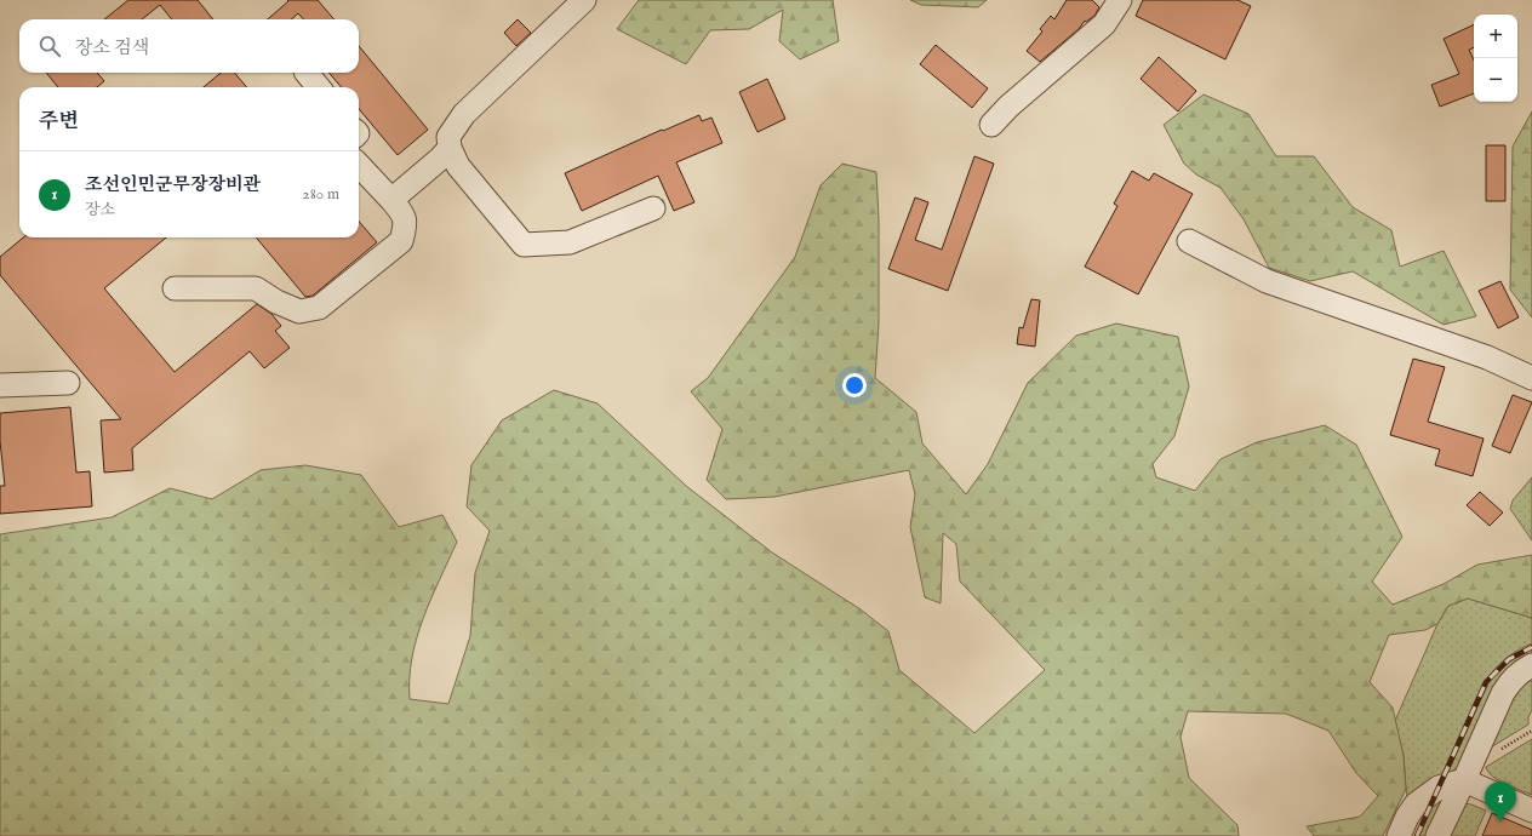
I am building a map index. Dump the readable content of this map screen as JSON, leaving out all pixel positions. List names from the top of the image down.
{
  "page": {
    "map_buttons": ["+", "−"],
    "search": "장소 검색",
    "heading": "주변",
    "list": [
      {
        "mark": "1",
        "name": "조선인민군무장장비관",
        "note": "장소",
        "value": "280 m"
      }
    ],
    "pins": "1"
  }
}
